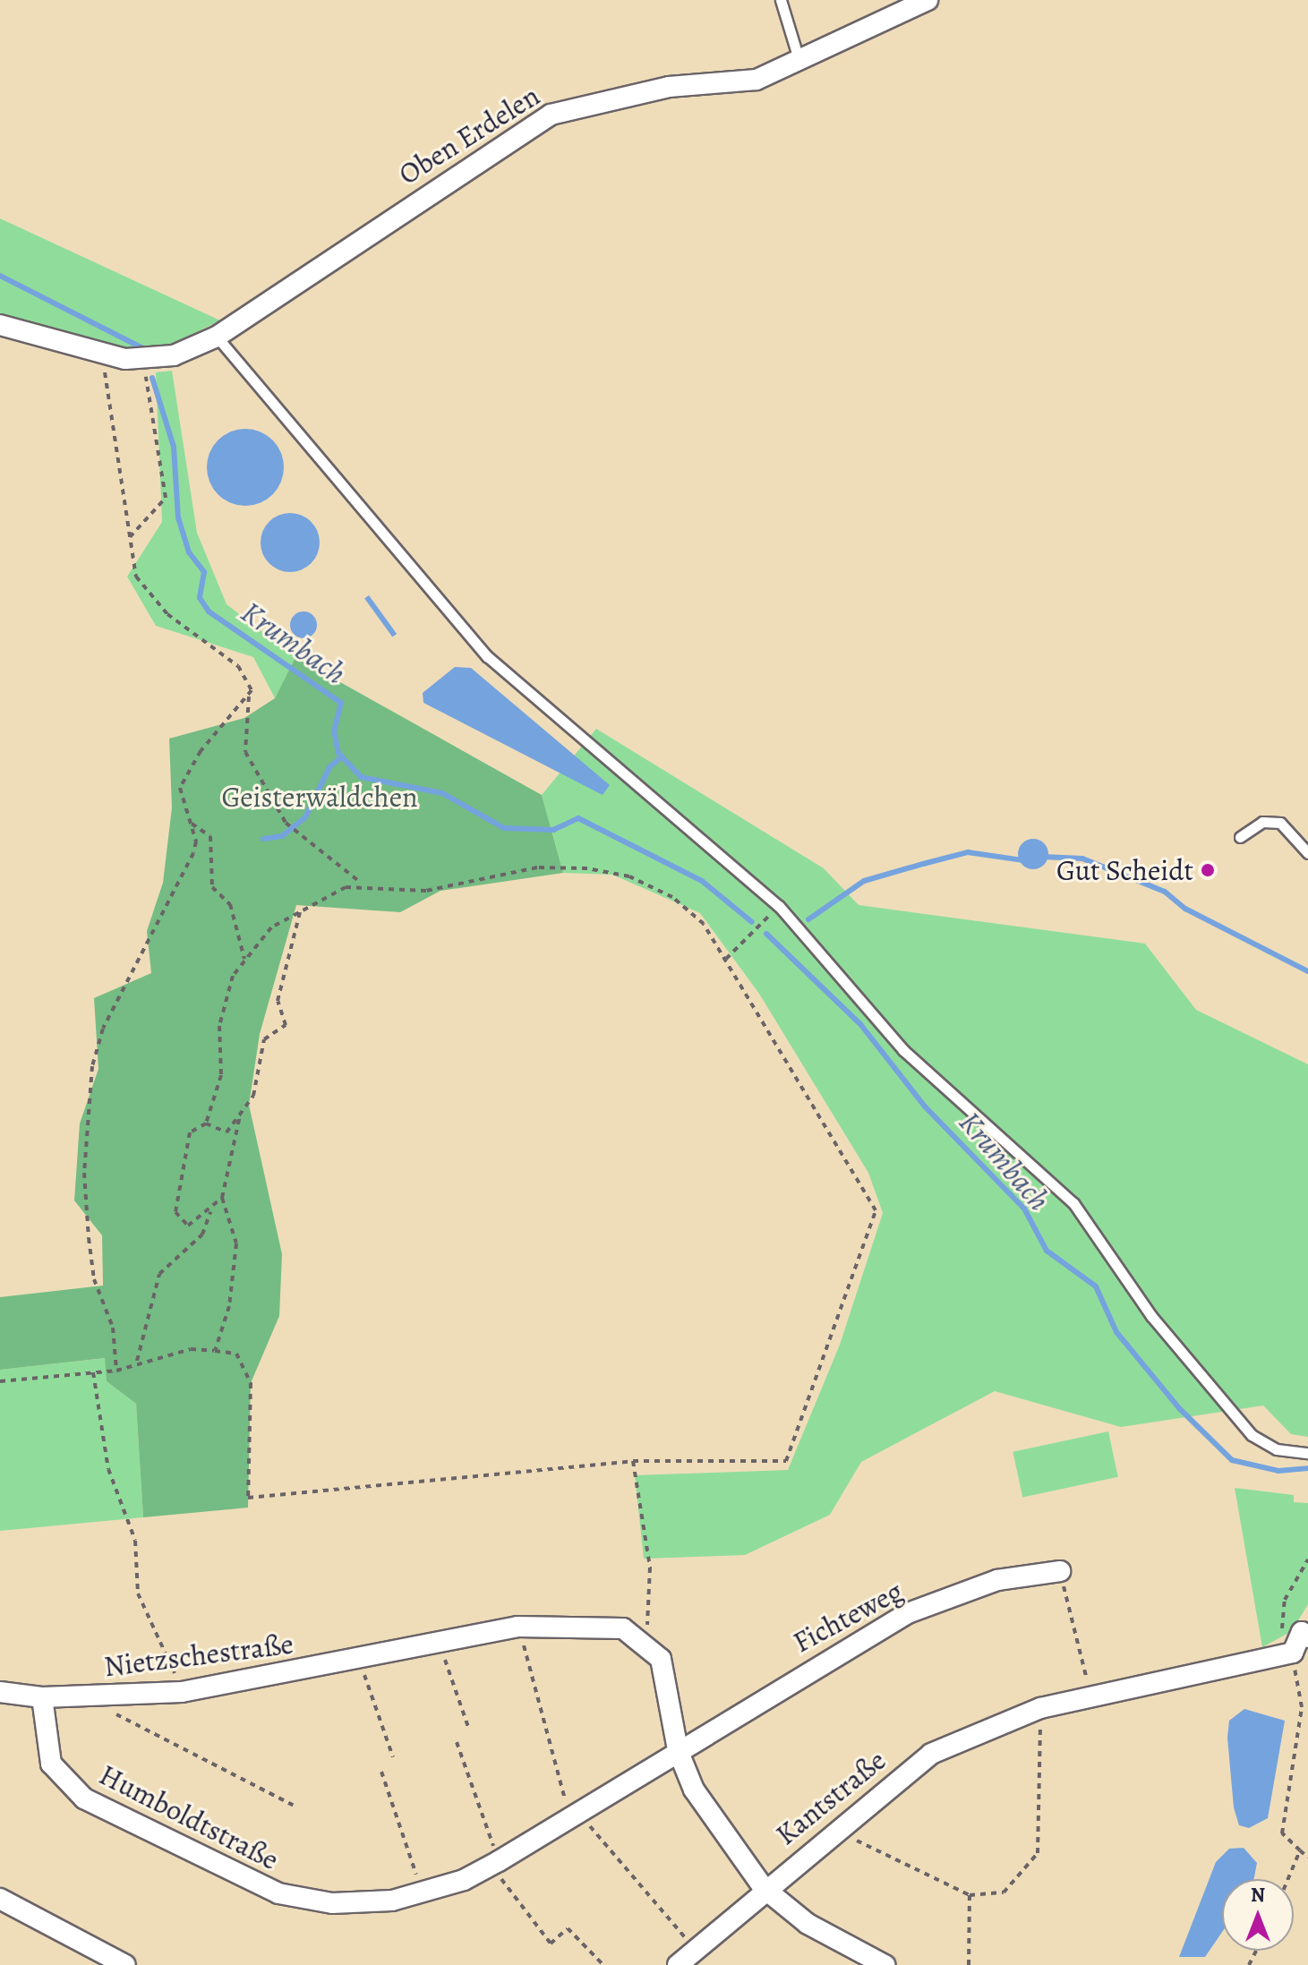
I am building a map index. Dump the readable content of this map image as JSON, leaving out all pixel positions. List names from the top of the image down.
{
  "streets": {
    "street": [
      "Oben Erdelen",
      "Fichteweg",
      "Nietzschestraße",
      "Kantstraße",
      "Humboldtstraße"
    ]
  },
  "crossings": [
    ["Fichteweg", "Humboldtstraße"],
    ["Nietzschestraße", "Humboldtstraße"]
  ],
  "water": ["Krumbach"],
  "parks": ["Geisterwäldchen"],
  "places": ["Gut Scheidt"],
  "north": "top"
}
